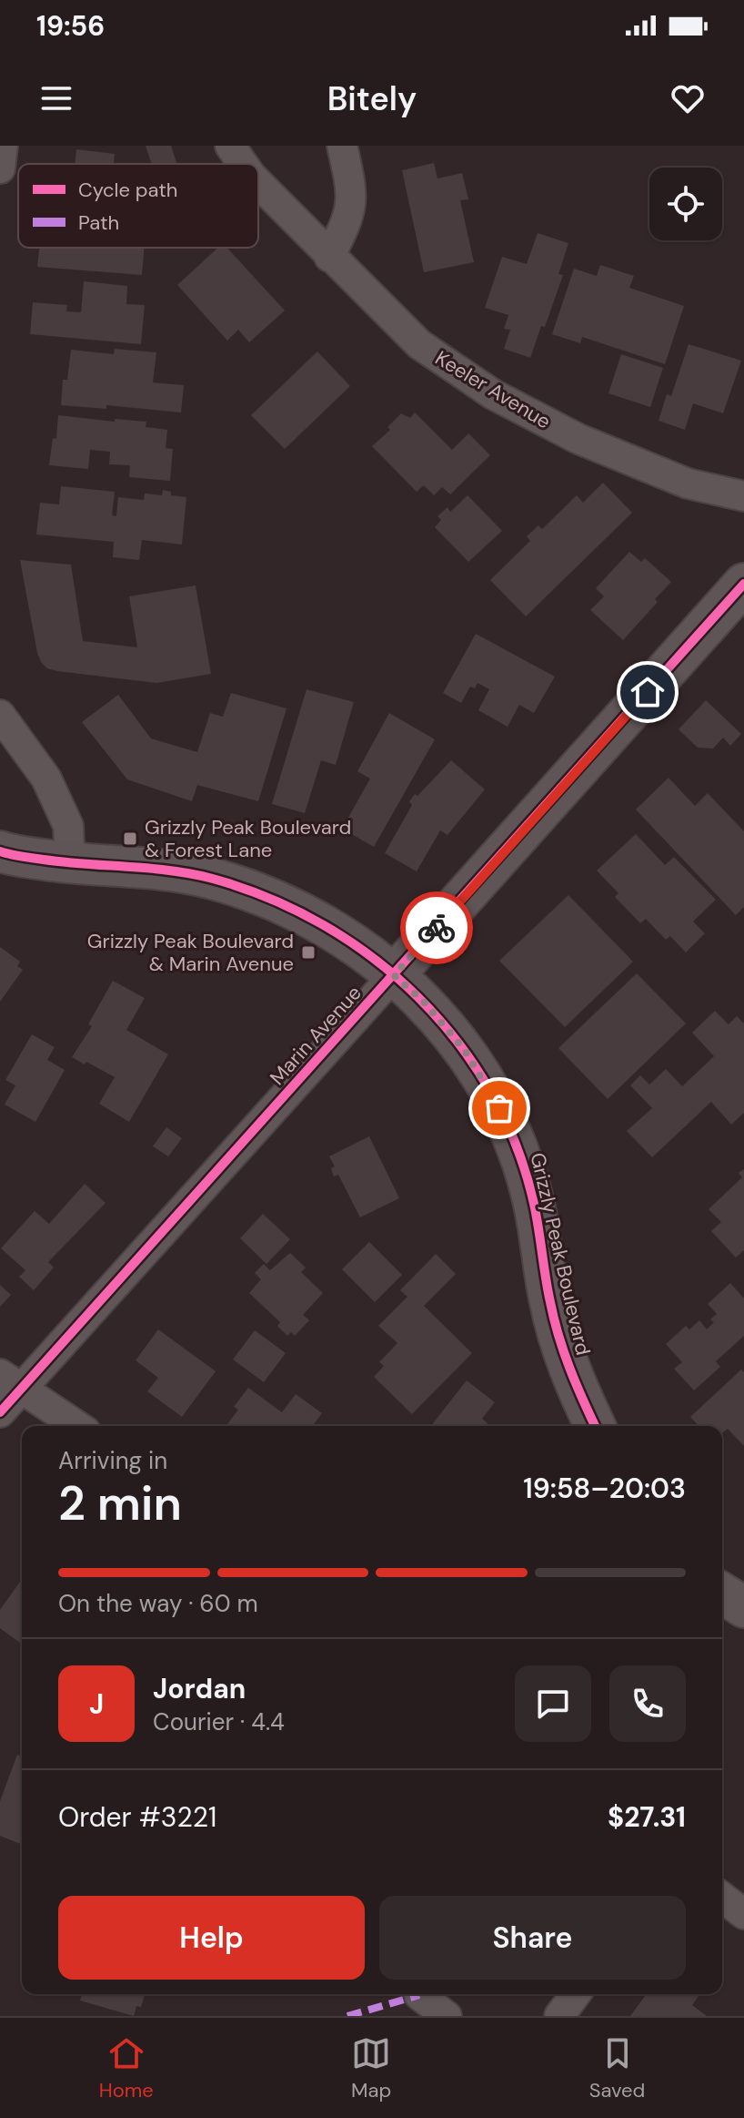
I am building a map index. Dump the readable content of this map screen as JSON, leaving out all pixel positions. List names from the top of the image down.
{
  "streets": {
    "street": ["Keeler Avenue", "Marin Avenue", "Grizzly Peak Boulevard"]
  },
  "crossings": [
    ["Marin Avenue", "Grizzly Peak Boulevard"]
  ],
  "places": {
    "transit": ["Grizzly Peak Boulevard & Forest Lane", "Grizzly Peak Boulevard & Marin Avenue"]
  },
  "legend": ["Cycle path", "Path"],
  "page": {
    "status": "19:56",
    "header": "Bitely",
    "heading": ["2 min", "Arriving in", "19:58–20:03"],
    "panel": [
      "Jordan",
      "Courier · 4.4",
      "Order #3221",
      "$27.31"
    ],
    "bar": "On the way · 60 m",
    "round": "J",
    "buttons": ["Help", "Share"],
    "tabs": ["Home", "Map", "Saved"]
  }
}
